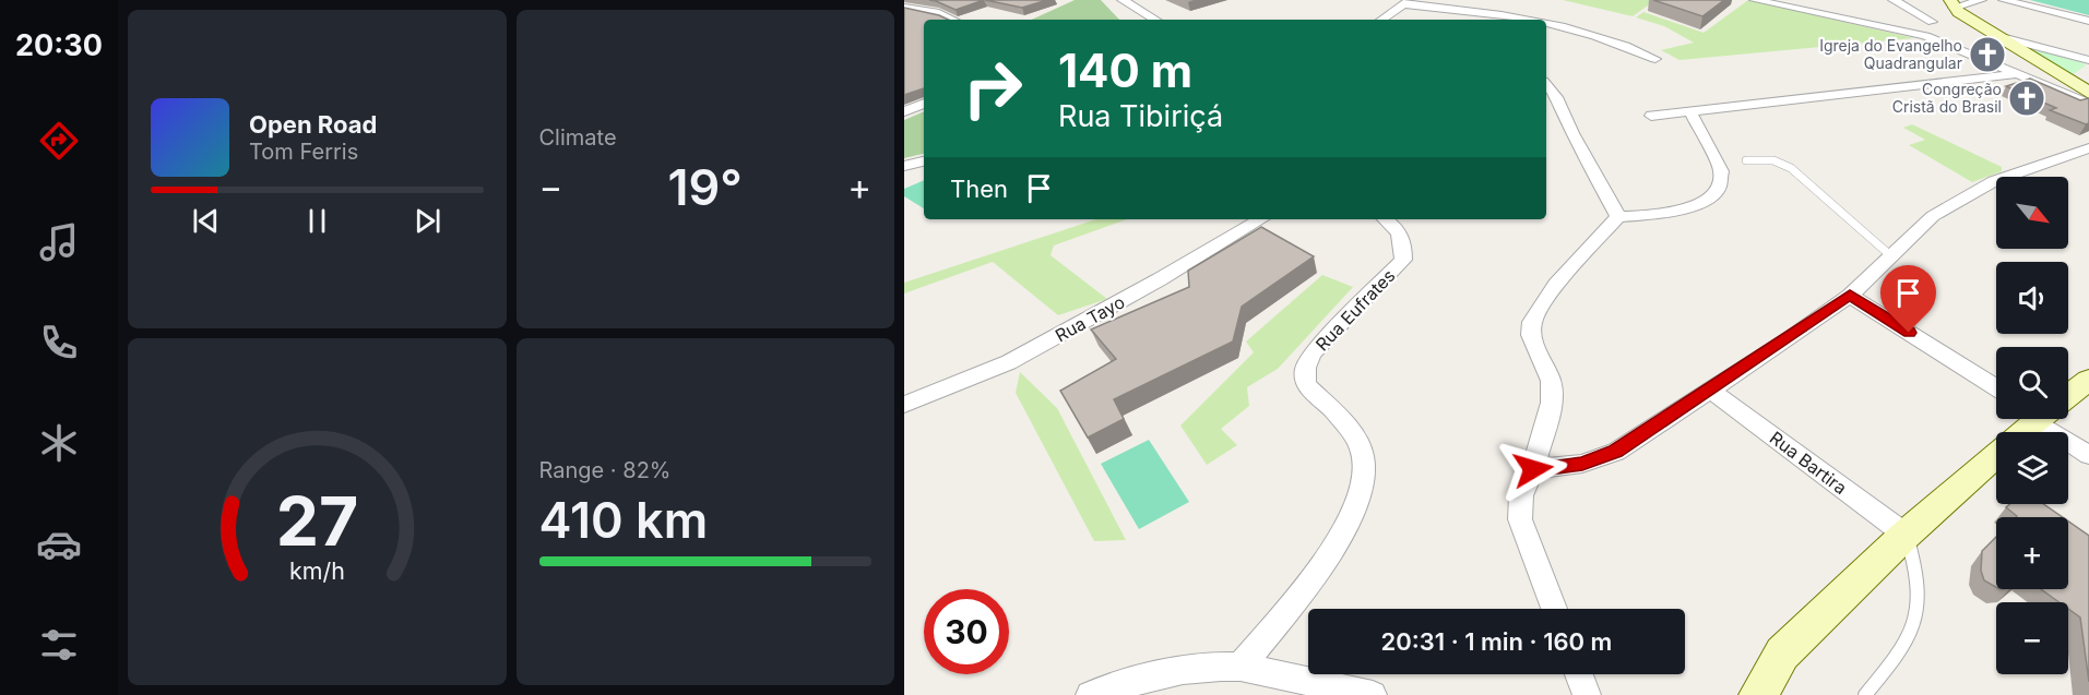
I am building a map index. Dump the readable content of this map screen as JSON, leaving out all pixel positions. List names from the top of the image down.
{
  "streets": {
    "street": ["Rua Eufrates", "Rua Tayo", "Rua Bartira"]
  },
  "places": {
    "church": ["Igreja do Evangelho Quadrangular", "Congreção Cristã do Brasil"]
  },
  "north": "bottom right",
  "page": {
    "tabs": "20:30",
    "tile": [
      "Climate",
      ["Range · 82%", "410 km"]
    ],
    "turn": ["140 m", "Rua Tibiriçá"],
    "song": ["Open Road", "Tom Ferris"],
    "then": "Then",
    "heat": ["−", "19°", "+"],
    "map_buttons": ["+", "−"],
    "limit": "30",
    "trip": "20:31 · 1 min · 160 m",
    "gauge": ["27", "km/h"]
  }
}
